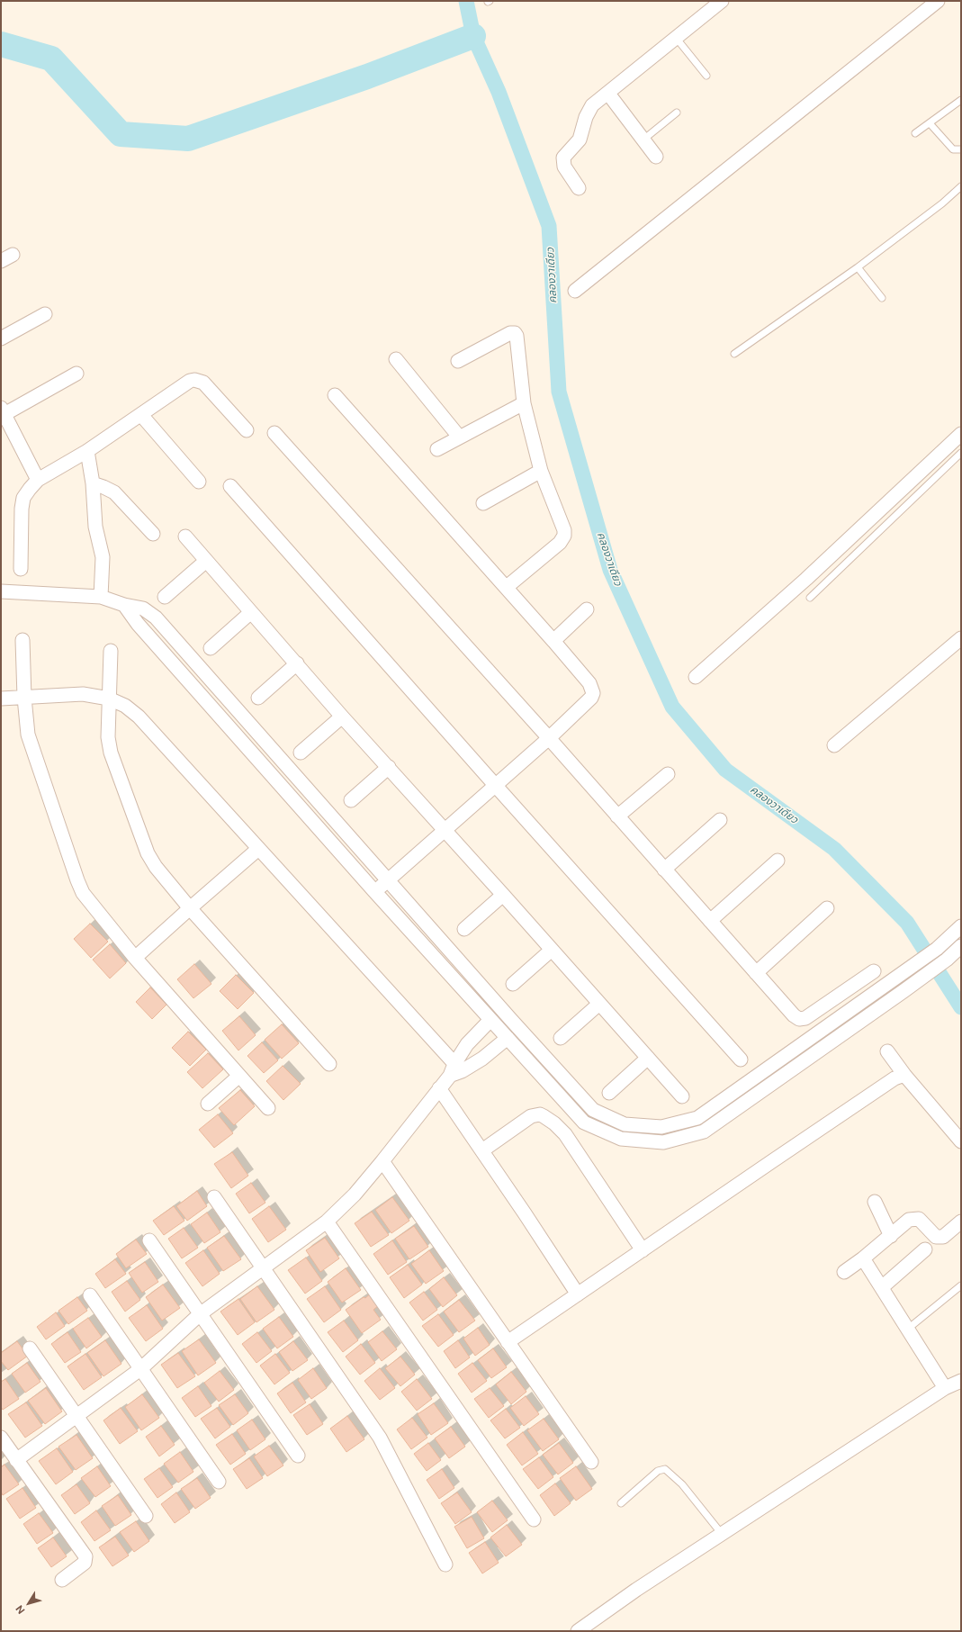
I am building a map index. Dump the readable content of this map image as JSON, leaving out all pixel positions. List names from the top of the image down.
{
  "water": ["คลองวาเดียว"],
  "north": "bottom left"
}
